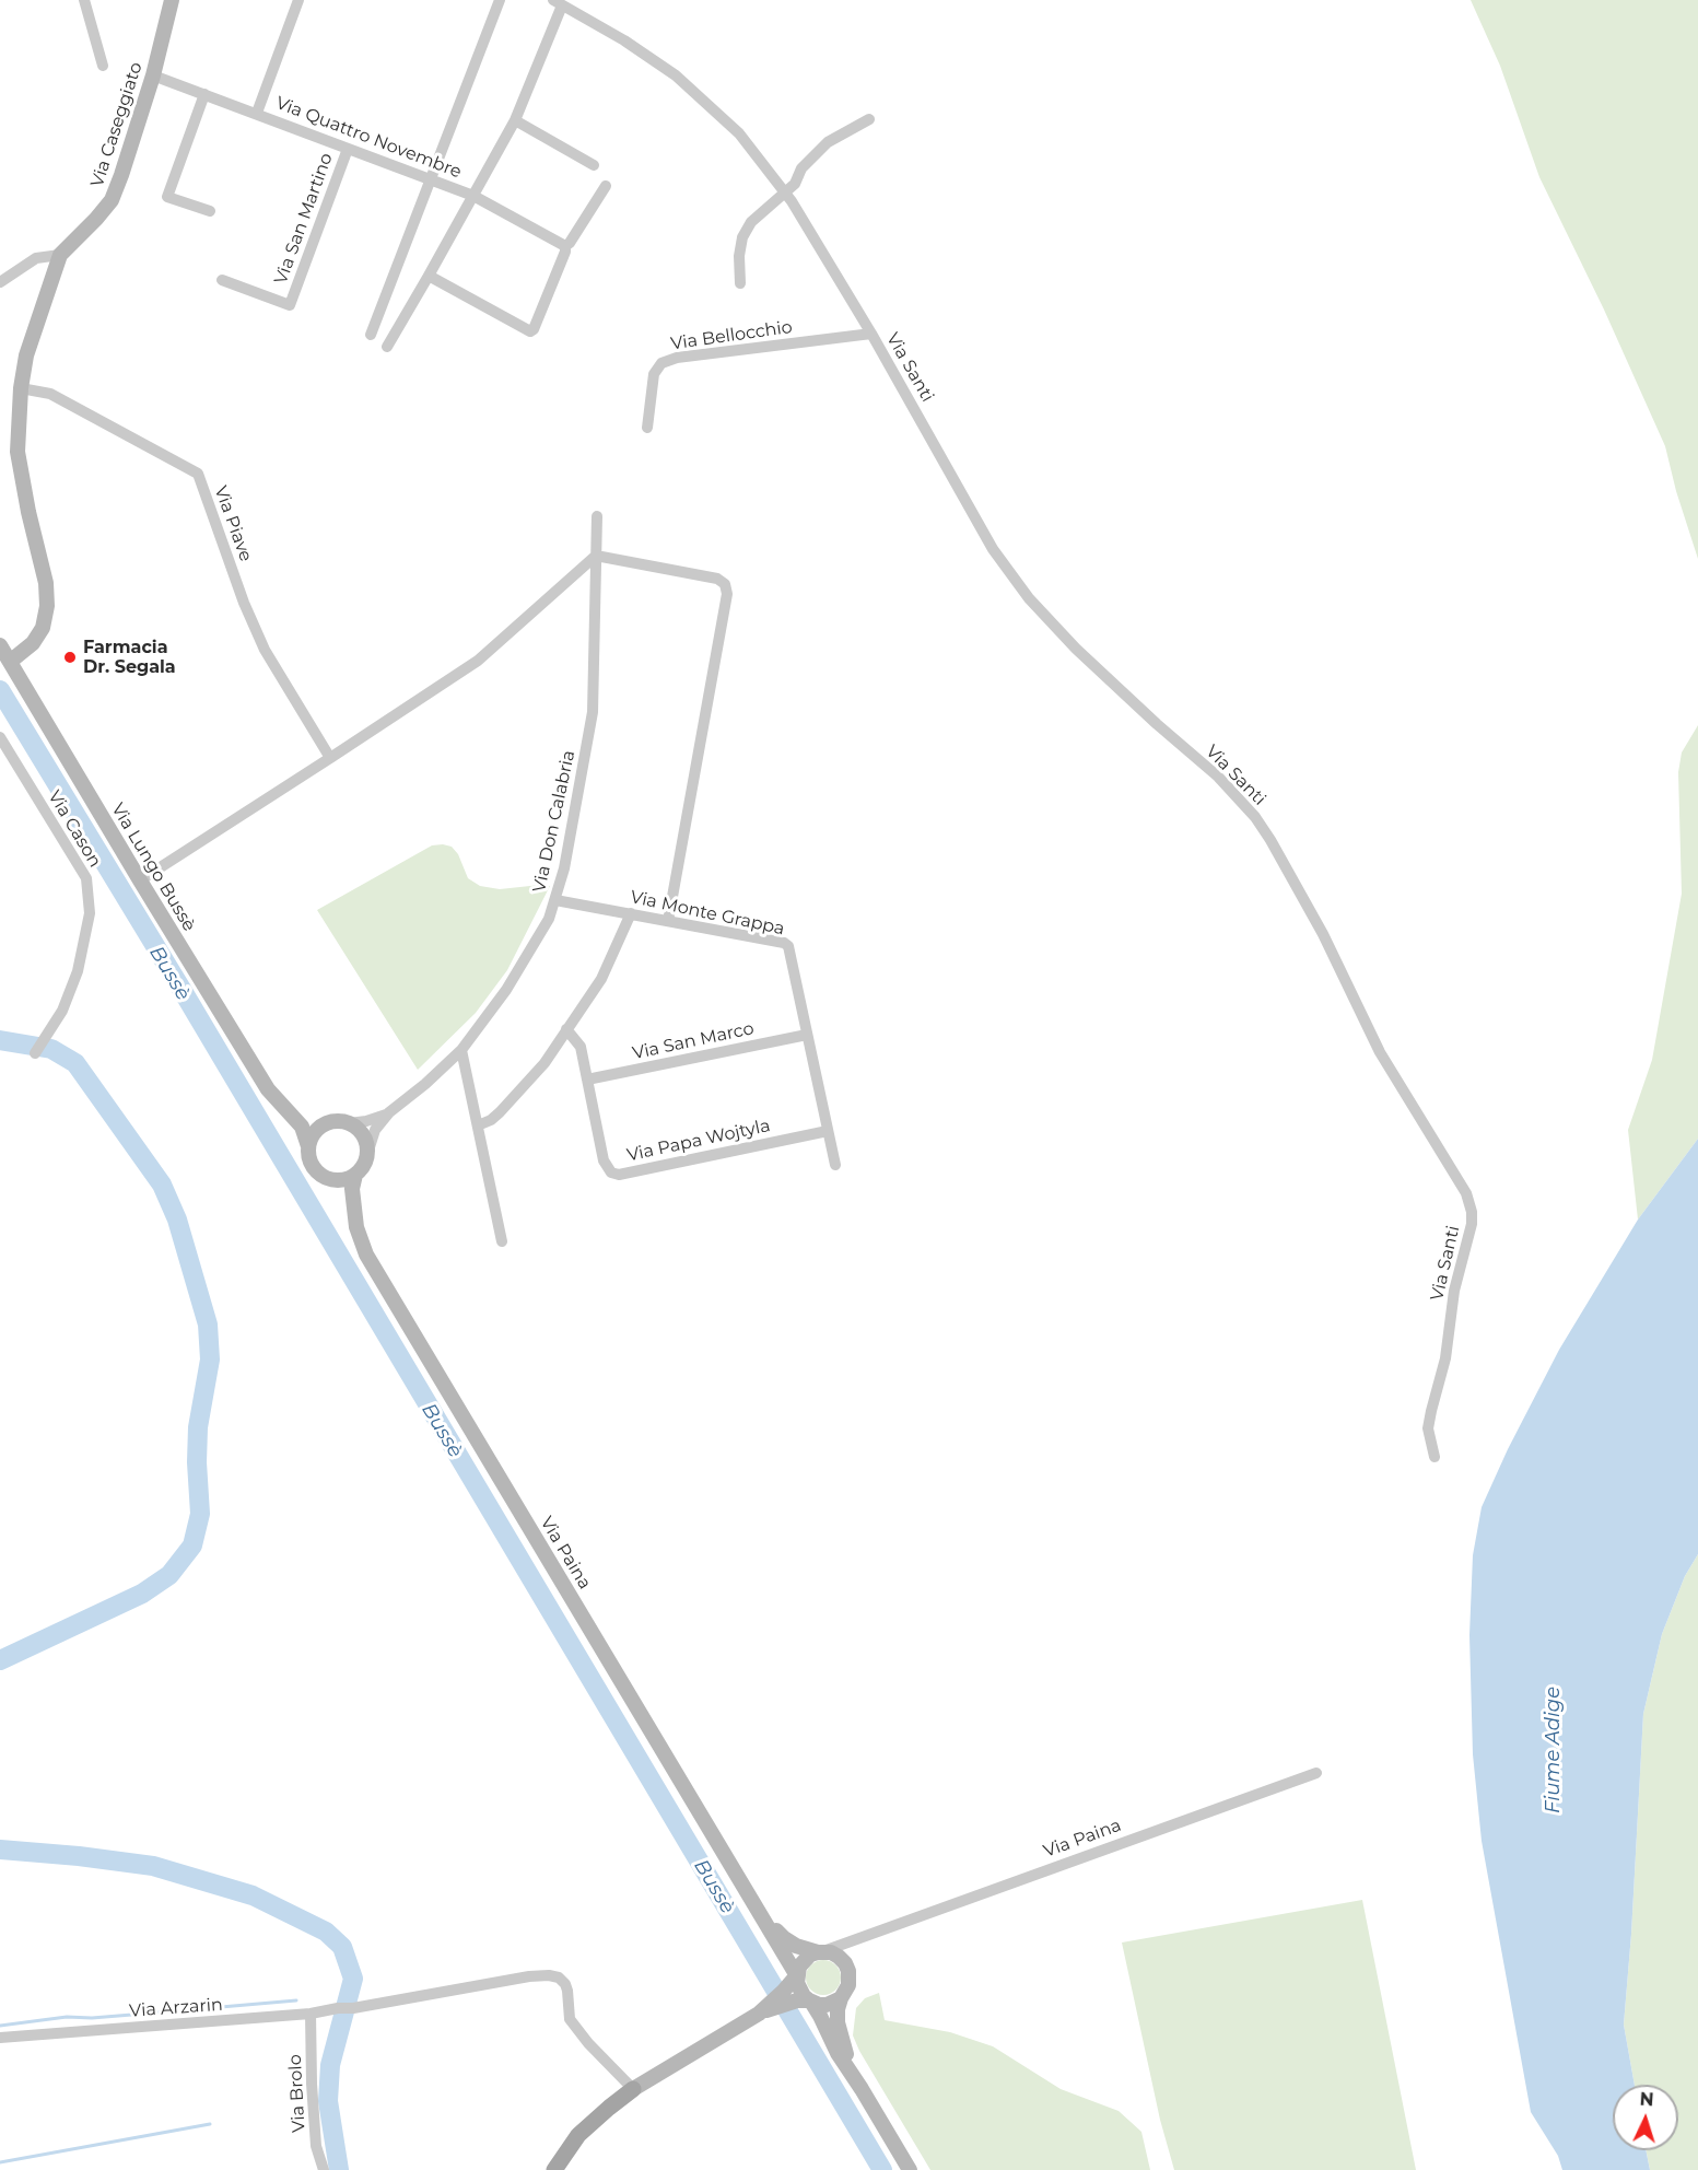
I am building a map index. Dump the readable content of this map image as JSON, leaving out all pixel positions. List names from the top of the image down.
{
  "streets": {
    "main road": ["Via Caseggiato", "Via Lungo Bussè", "Via Paina"],
    "street": [
      "Via Quattro Novembre",
      "Via San Martino",
      "Via Bellocchio",
      "Via Santi",
      "Via Piave",
      "Via Don Calabria",
      "Via Cason",
      "Via Monte Grappa",
      "Via San Marco",
      "Via Papa Wojtyla",
      "Via Arzarin",
      "Via Brolo"
    ]
  },
  "crossings": [
    ["Via Caseggiato", "Via Quattro Novembre"],
    ["Via Quattro Novembre", "Via San Martino"],
    ["Via Bellocchio", "Via Santi"],
    ["Via Don Calabria", "Via Lungo Bussè"],
    ["Via Don Calabria", "Via Monte Grappa"],
    ["Via Don Calabria", "Via Paina"],
    ["Via Lungo Bussè", "Via Paina"],
    ["Via Monte Grappa", "Via San Marco"],
    ["Via Monte Grappa", "Via Papa Wojtyla"],
    ["Via San Marco", "Via Papa Wojtyla"],
    ["Via Arzarin", "Via Brolo"]
  ],
  "water": ["Bussè", "Fiume Adige"],
  "places": ["Farmacia Dr. Segala"],
  "north": "top"
}
